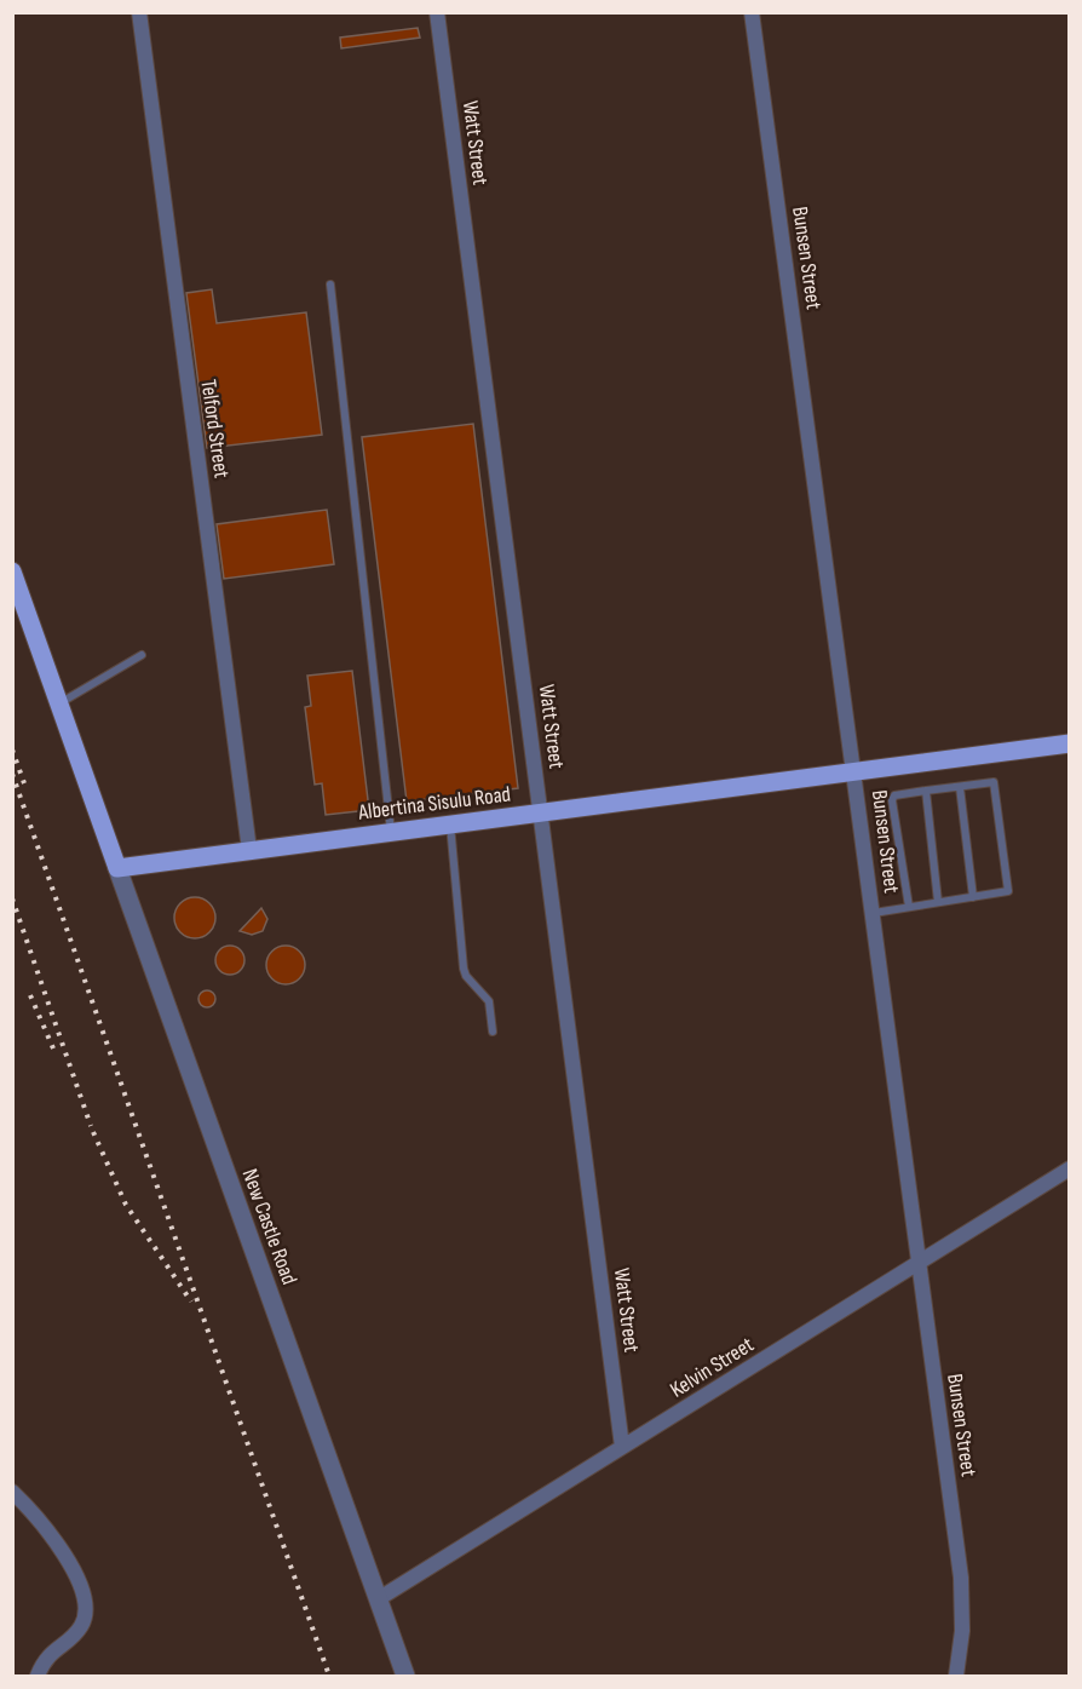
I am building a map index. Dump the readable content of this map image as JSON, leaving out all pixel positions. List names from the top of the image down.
{
  "streets": {
    "main road": ["Albertina Sisulu Road"],
    "street": [
      "Watt Street",
      "Bunsen Street",
      "Telford Street",
      "New Castle Road",
      "Kelvin Street"
    ]
  },
  "crossings": [
    ["Watt Street", "Albertina Sisulu Road"],
    ["Watt Street", "Kelvin Street"],
    ["Bunsen Street", "Albertina Sisulu Road"],
    ["Bunsen Street", "Kelvin Street"],
    ["Telford Street", "Albertina Sisulu Road"],
    ["Albertina Sisulu Road", "New Castle Road"],
    ["New Castle Road", "Kelvin Street"]
  ]
}
